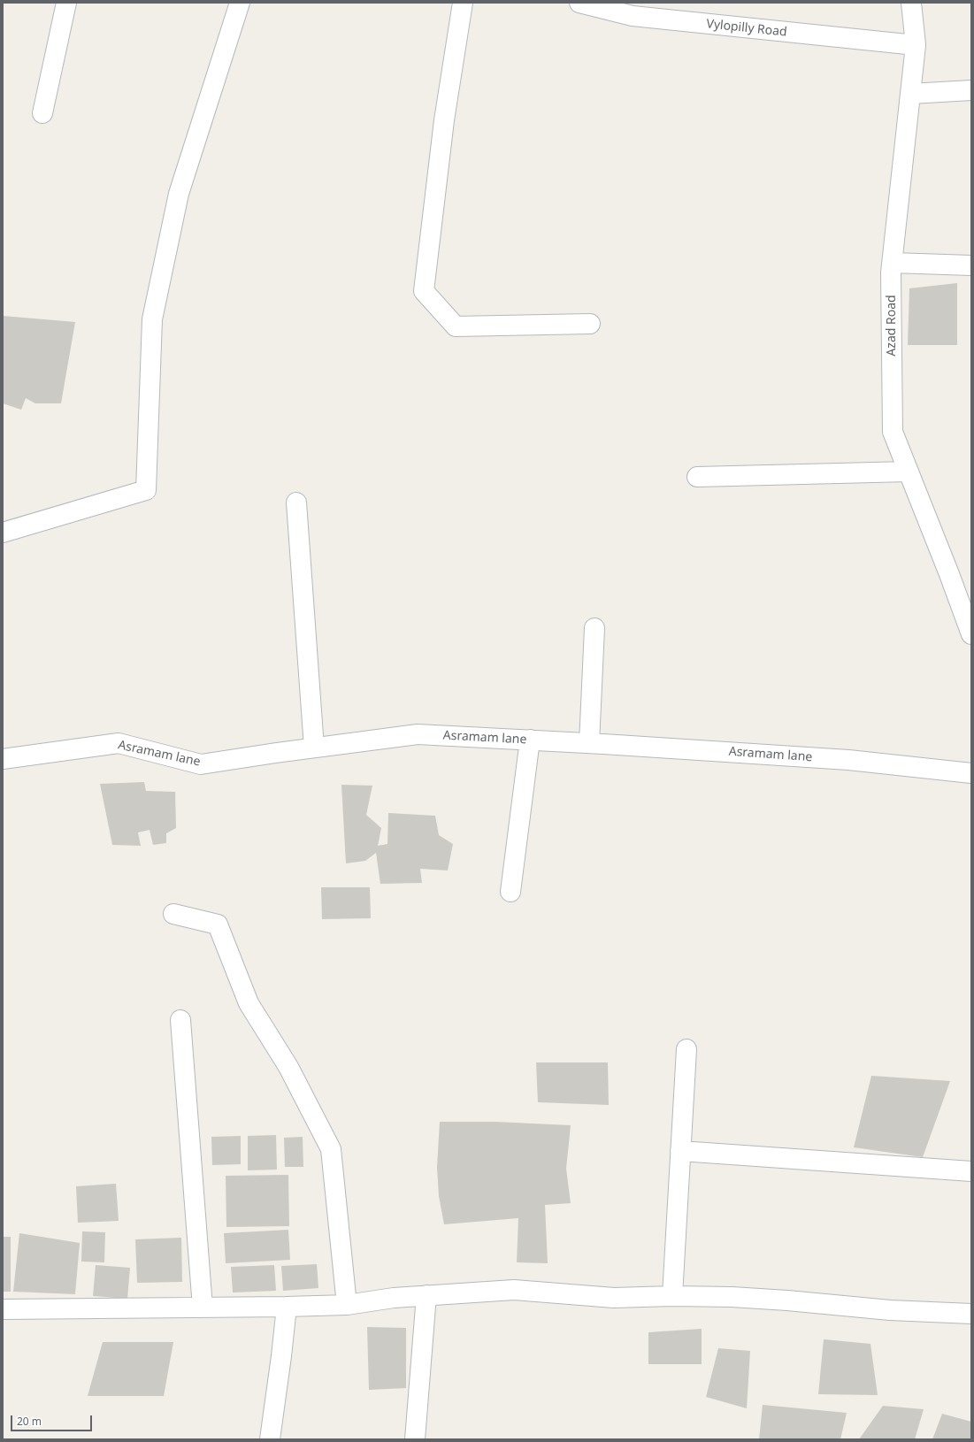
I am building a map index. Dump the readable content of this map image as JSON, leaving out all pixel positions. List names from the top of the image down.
{
  "streets": {
    "street": ["Vylopilly Road", "Azad Road", "Asramam lane"]
  },
  "crossings": [
    ["Vylopilly Road", "Azad Road"]
  ],
  "scale_bar": "20 m"
}
